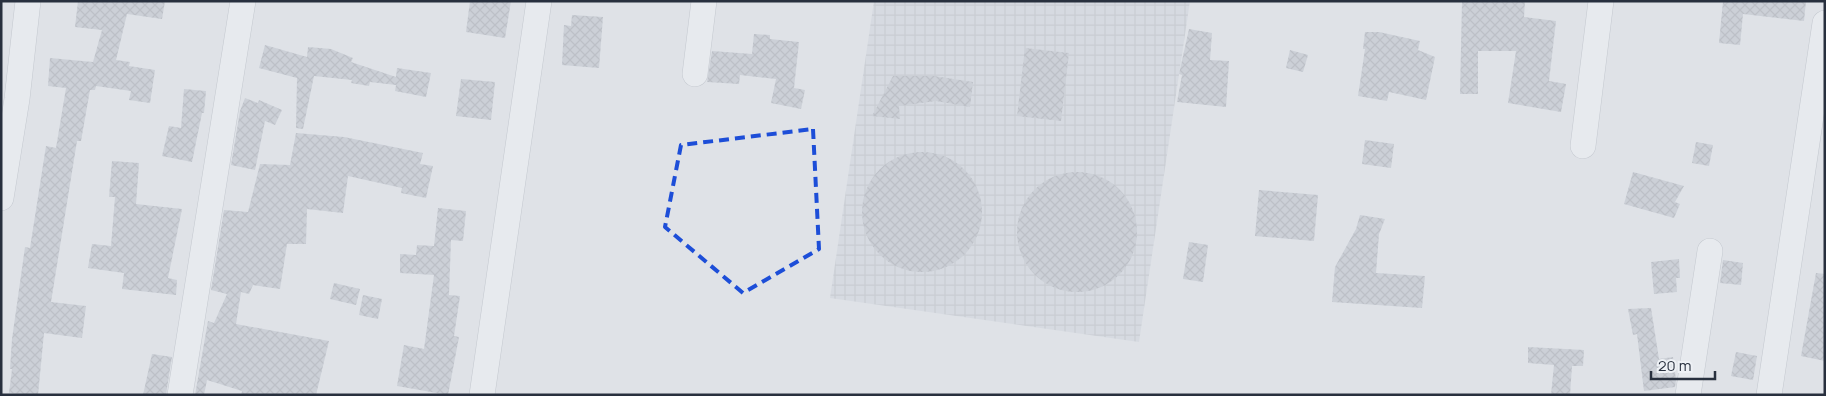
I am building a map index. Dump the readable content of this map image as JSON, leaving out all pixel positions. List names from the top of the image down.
{
  "scale_bar": "20 m"
}
